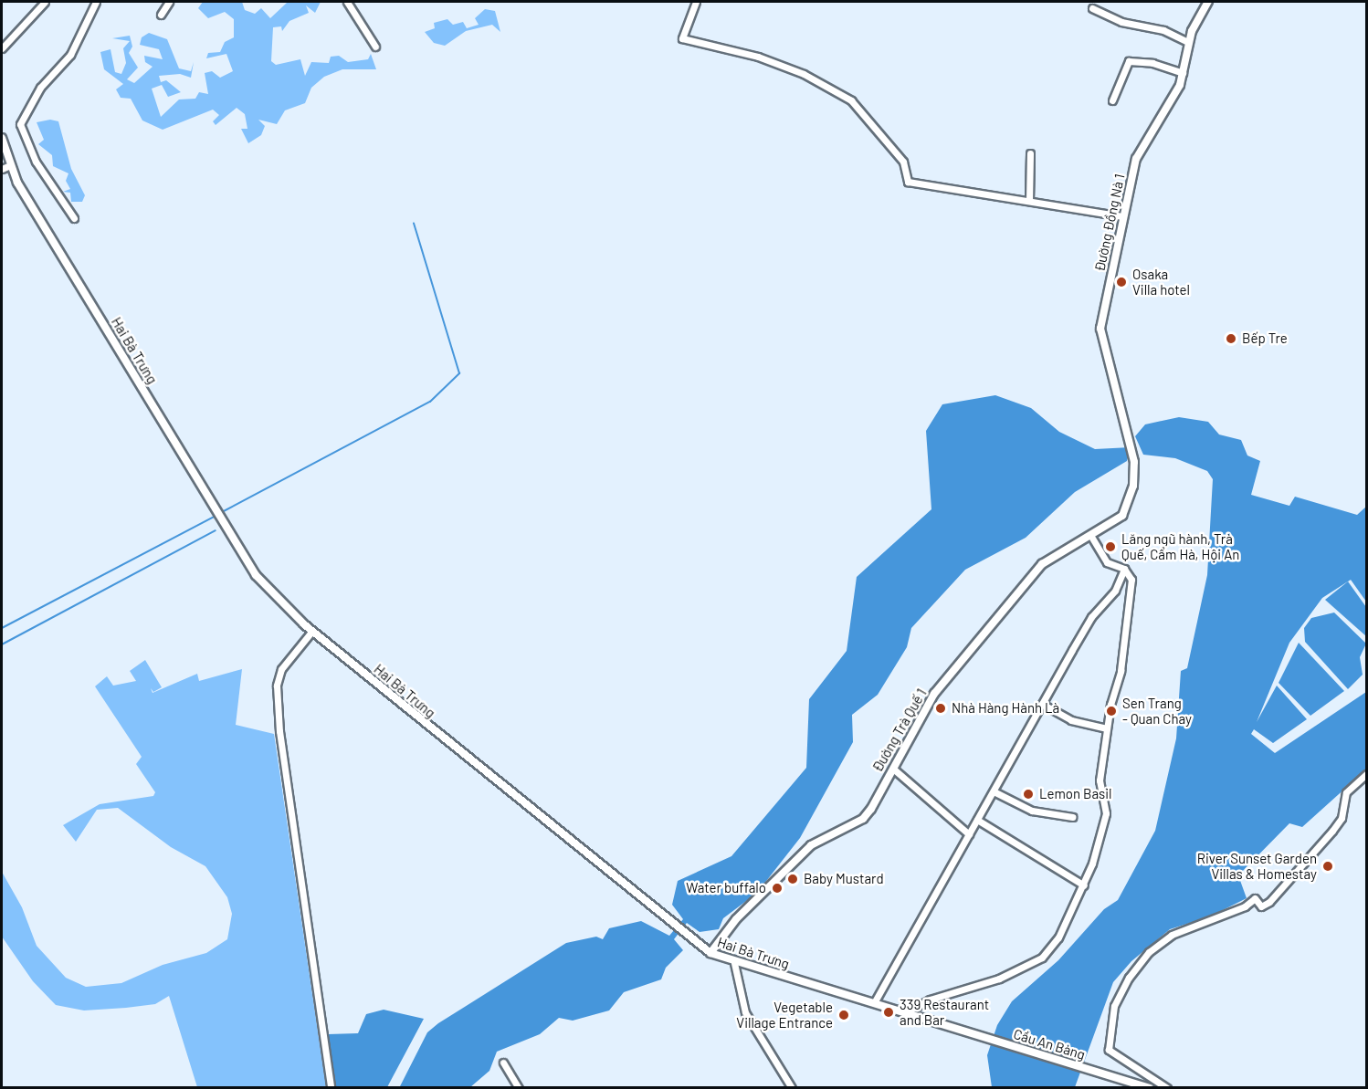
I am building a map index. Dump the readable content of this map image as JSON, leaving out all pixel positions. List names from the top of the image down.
{
  "streets": {
    "street": [
      "Đường Đồng Nà 1",
      "Hai Bà Trưng",
      "Đường Trà Quế 1",
      "Cầu An Bàng"
    ]
  },
  "crossings": [
    ["Đường Đồng Nà 1", "Đường Trà Quế 1"],
    ["Hai Bà Trưng", "Đường Trà Quế 1"],
    ["Hai Bà Trưng", "Cầu An Bàng"]
  ],
  "places": [
    "Osaka Villa hotel",
    "Bếp Tre",
    "Lăng ngũ hành, Trà Quế, Cẩm Hà, Hội An",
    "Nhà Hàng Hành Là",
    "Sen Trang - Quan Chay",
    "Lemon Basil",
    "River Sunset Garden Villas & Homestay",
    "Baby Mustard",
    "Water buffalo",
    "339 Restaurant and Bar",
    "Vegetable Village Entrance"
  ]
}
